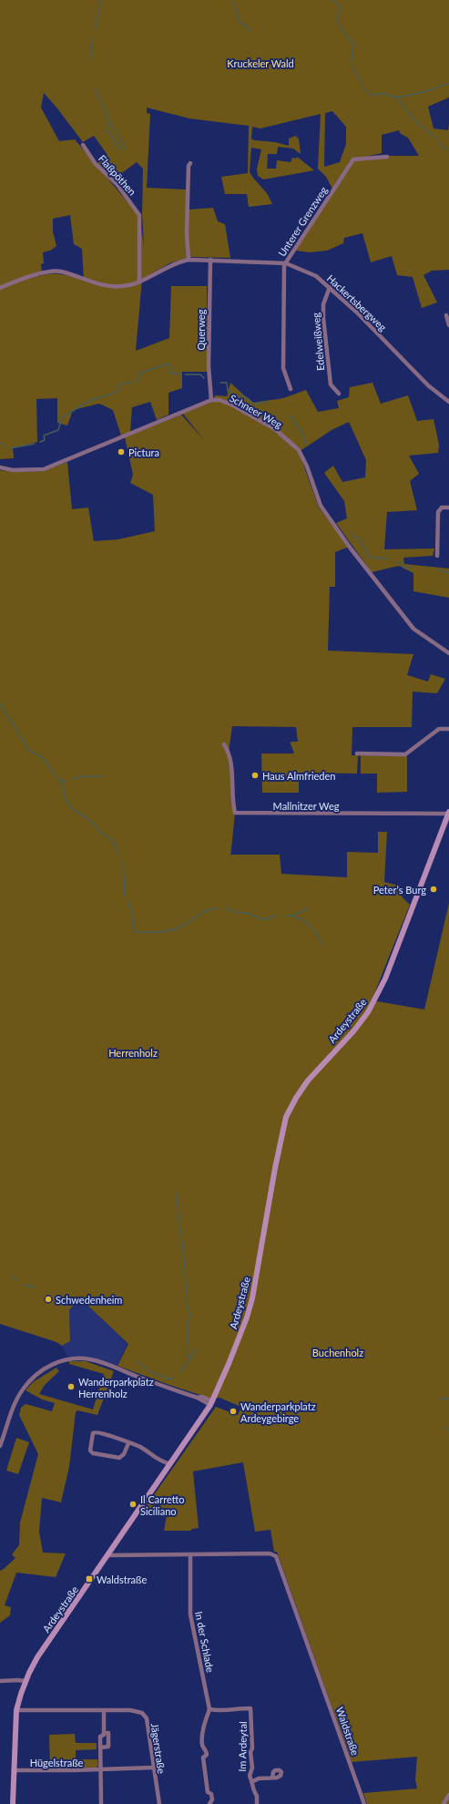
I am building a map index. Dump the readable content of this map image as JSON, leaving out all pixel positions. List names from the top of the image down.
{
  "streets": {
    "main road": ["Ardeystraße"],
    "street": [
      "Flaßpöthen",
      "Unterer Grenzweg",
      "Hackertsbergweg",
      "Querweg",
      "Edelweißweg",
      "Schneer Weg",
      "Mallnitzer Weg",
      "In der Schlade",
      "Waldstraße",
      "Im Ardeytal",
      "Jägerstraße",
      "Hügelstraße"
    ]
  },
  "crossings": [
    ["Flaßpöthen", "Hackertsbergweg"],
    ["Unterer Grenzweg", "Hackertsbergweg"],
    ["Hackertsbergweg", "Querweg"],
    ["Hackertsbergweg", "Edelweißweg"],
    ["Querweg", "Schneer Weg"],
    ["Mallnitzer Weg", "Ardeystraße"],
    ["Ardeystraße", "Waldstraße"],
    ["Ardeystraße", "Jägerstraße"],
    ["Ardeystraße", "Hügelstraße"],
    ["In der Schlade", "Waldstraße"],
    ["In der Schlade", "Im Ardeytal"],
    ["Jägerstraße", "Hügelstraße"]
  ],
  "parks": ["Kruckeler Wald", "Herrenholz", "Buchenholz"],
  "places": {
    "other": [
      "Pictura",
      "Haus Almfrieden",
      "Peter’s Burg",
      "Schwedenheim",
      "Wanderparkplatz Herrenholz",
      "Wanderparkplatz Ardeygebirge",
      "Il Carretto Siciliano"
    ],
    "transit": ["Waldstraße"]
  }
}
